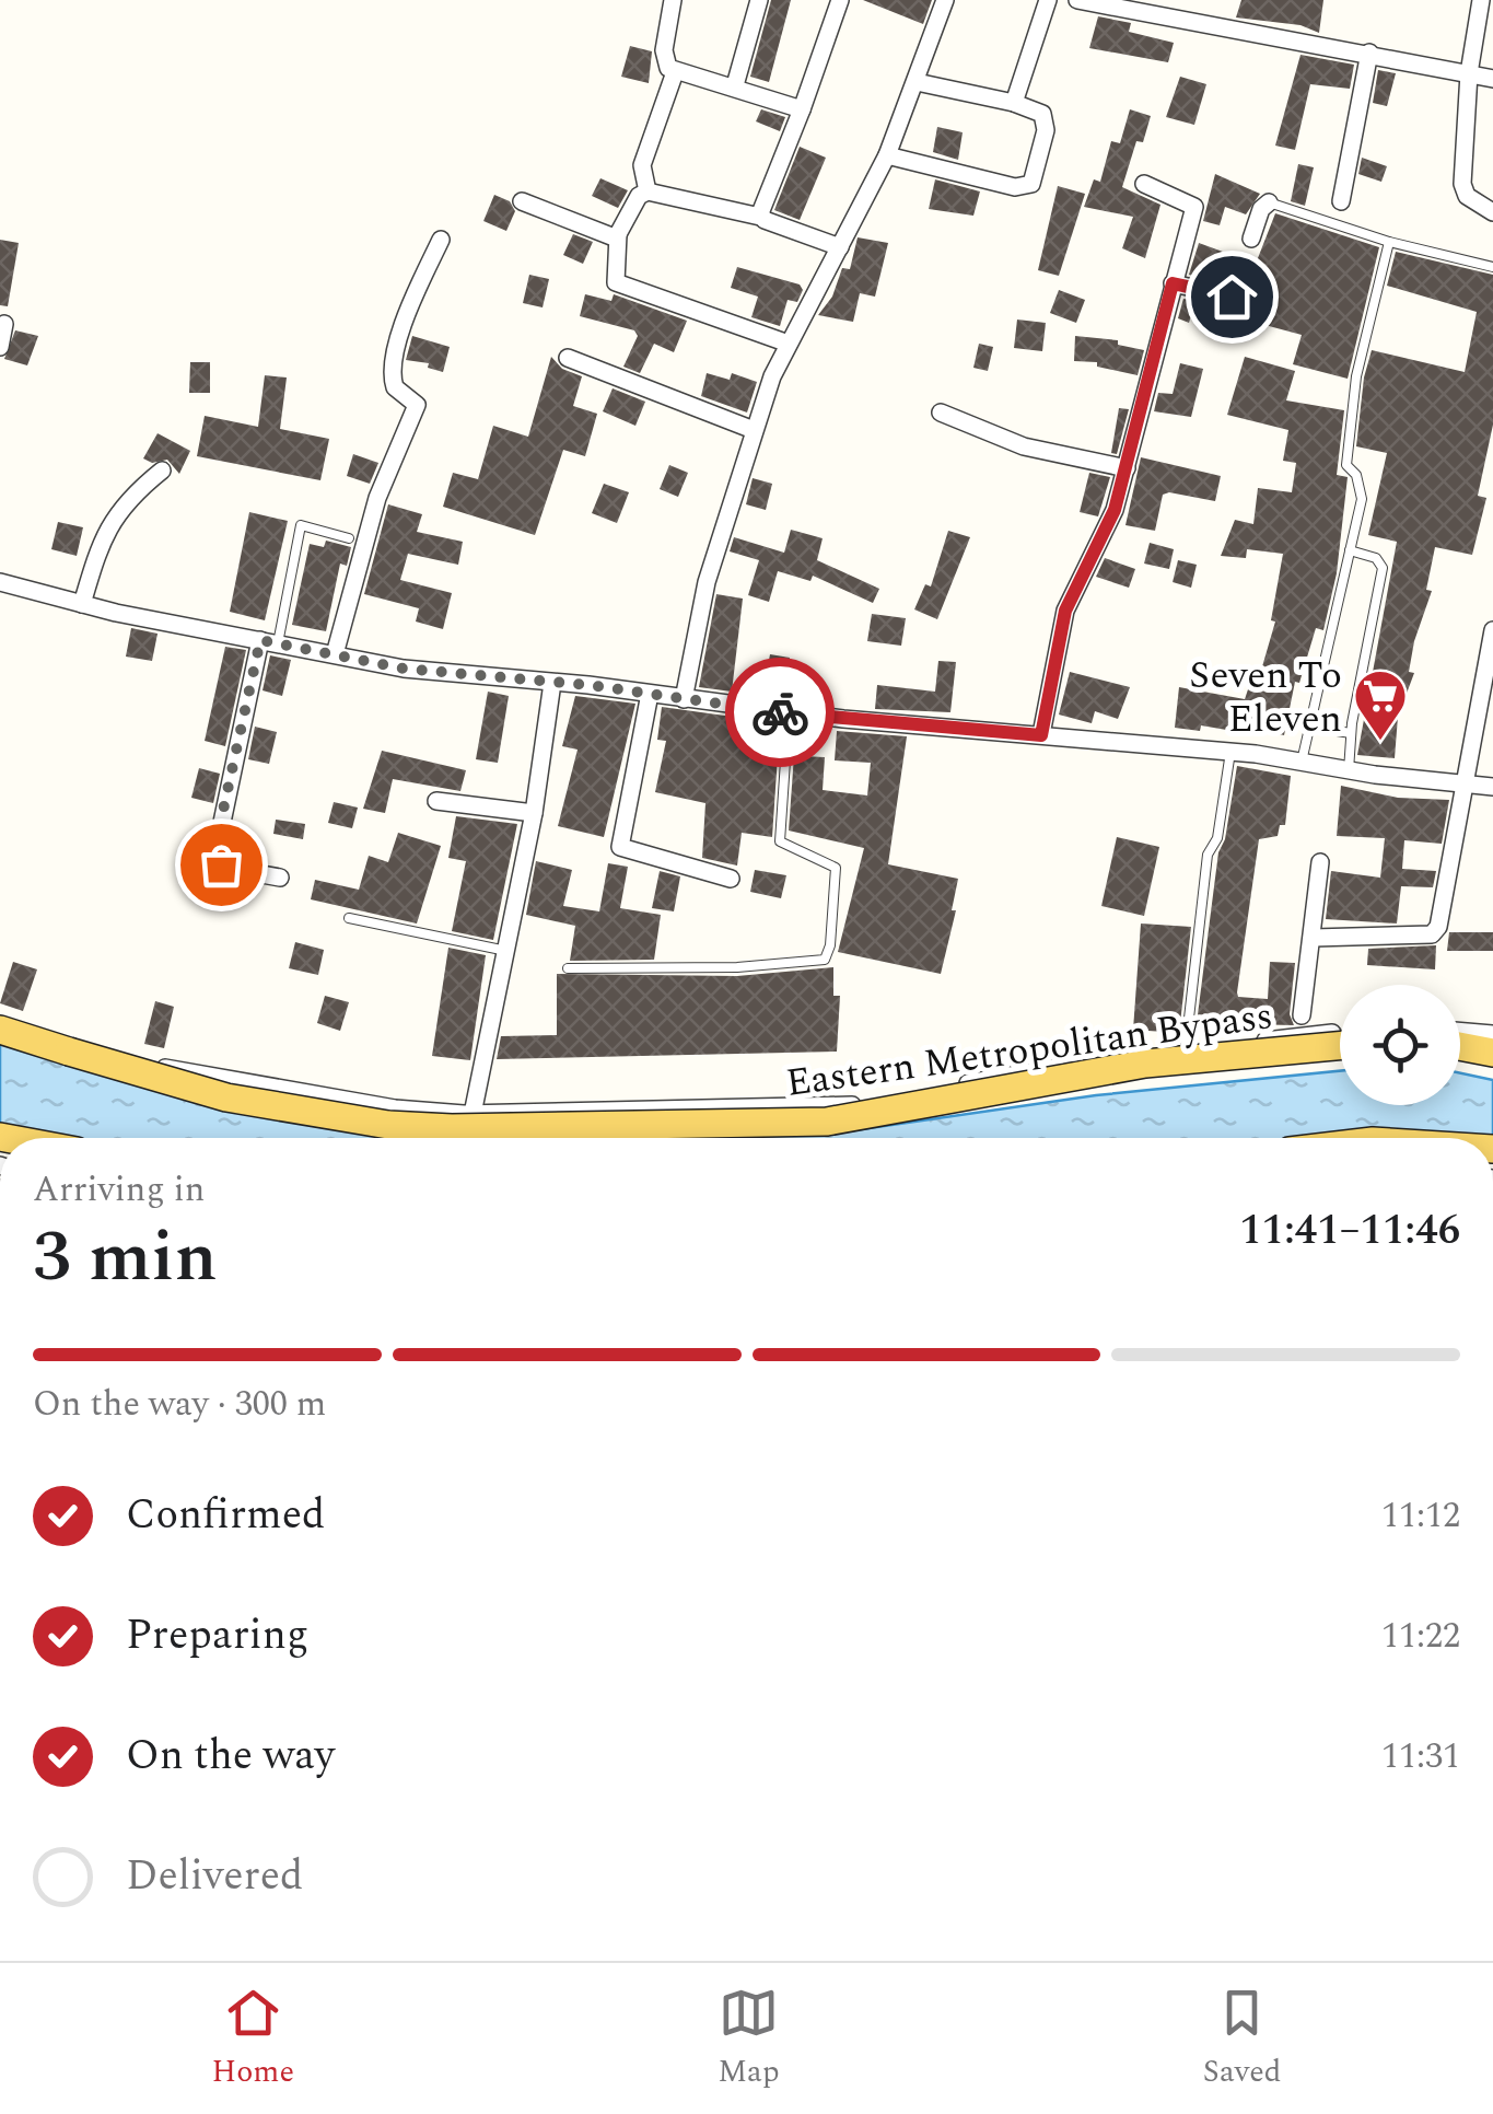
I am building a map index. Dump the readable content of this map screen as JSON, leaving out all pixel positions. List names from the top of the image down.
{
  "streets": {
    "main road": ["Eastern Metropolitan Bypass"]
  },
  "places": {
    "supermarket": ["Seven To Eleven"]
  },
  "page": {
    "heading": ["3 min", "Arriving in", "11:41–11:46"],
    "bar": "On the way · 300 m",
    "list": [
      ["Confirmed", "11:12"],
      ["Preparing", "11:22"],
      ["On the way", "11:31"],
      "Delivered"
    ],
    "tabs": ["Home", "Map", "Saved"]
  }
}
